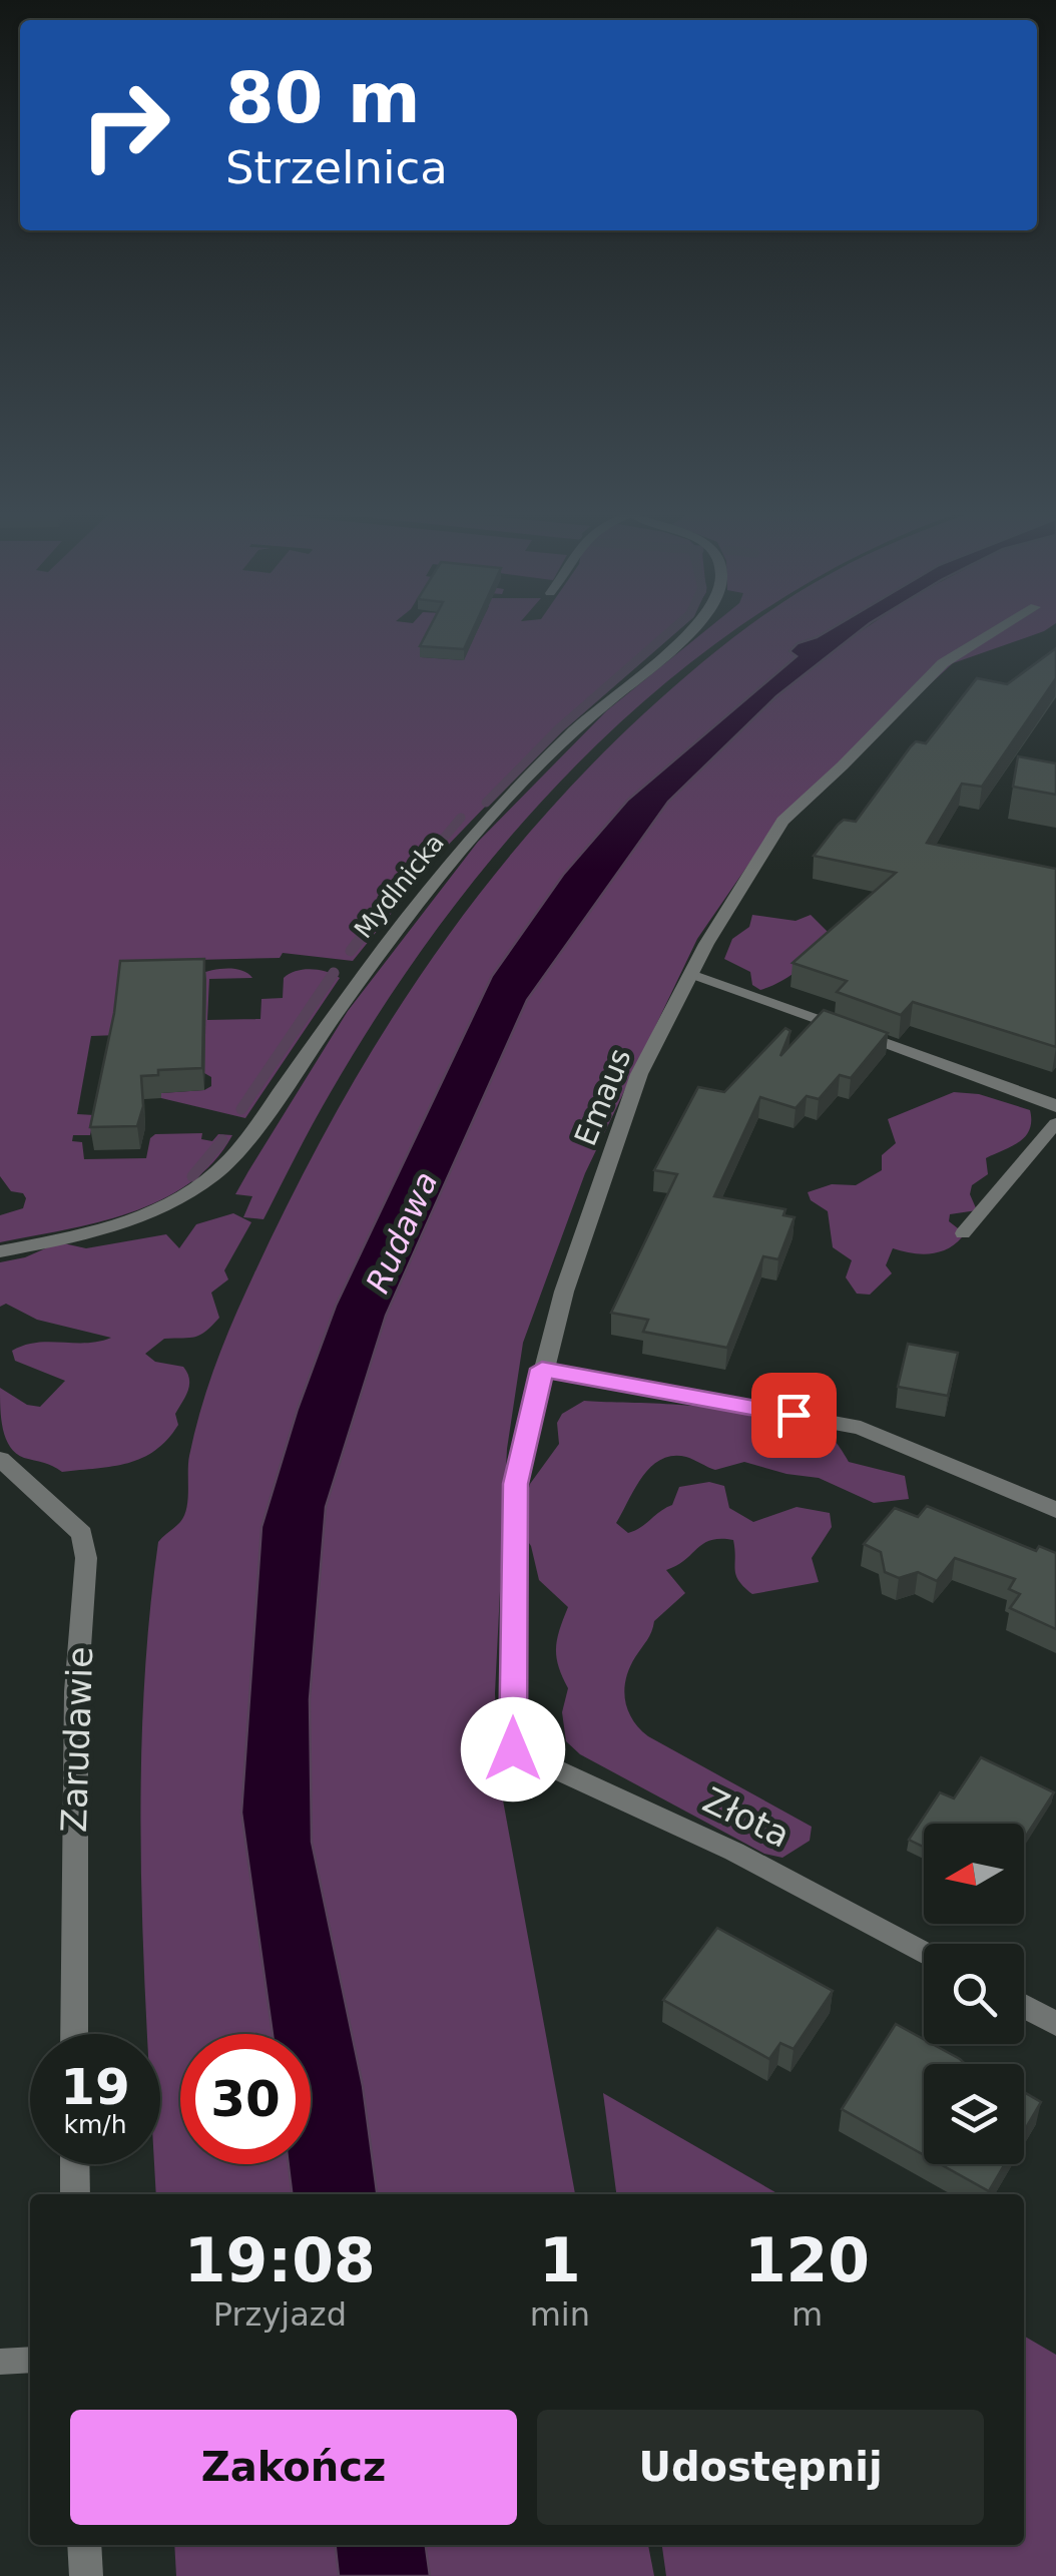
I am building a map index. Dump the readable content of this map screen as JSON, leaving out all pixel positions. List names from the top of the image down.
{
  "streets": {
    "street": [
      "Mydlnicka",
      "Emaus",
      "Zarudawie",
      "Złota"
    ]
  },
  "crossings": [
    ["Emaus", "Złota"]
  ],
  "water": ["Rudawa"],
  "north": "left",
  "page": {
    "turn": ["80 m", "Strzelnica"],
    "speed": "19 km/h",
    "limit": "30",
    "eta": [
      "19:08",
      "Przyjazd",
      "1",
      "min",
      "120",
      "m"
    ],
    "buttons": ["Zakończ", "Udostępnij"]
  }
}
